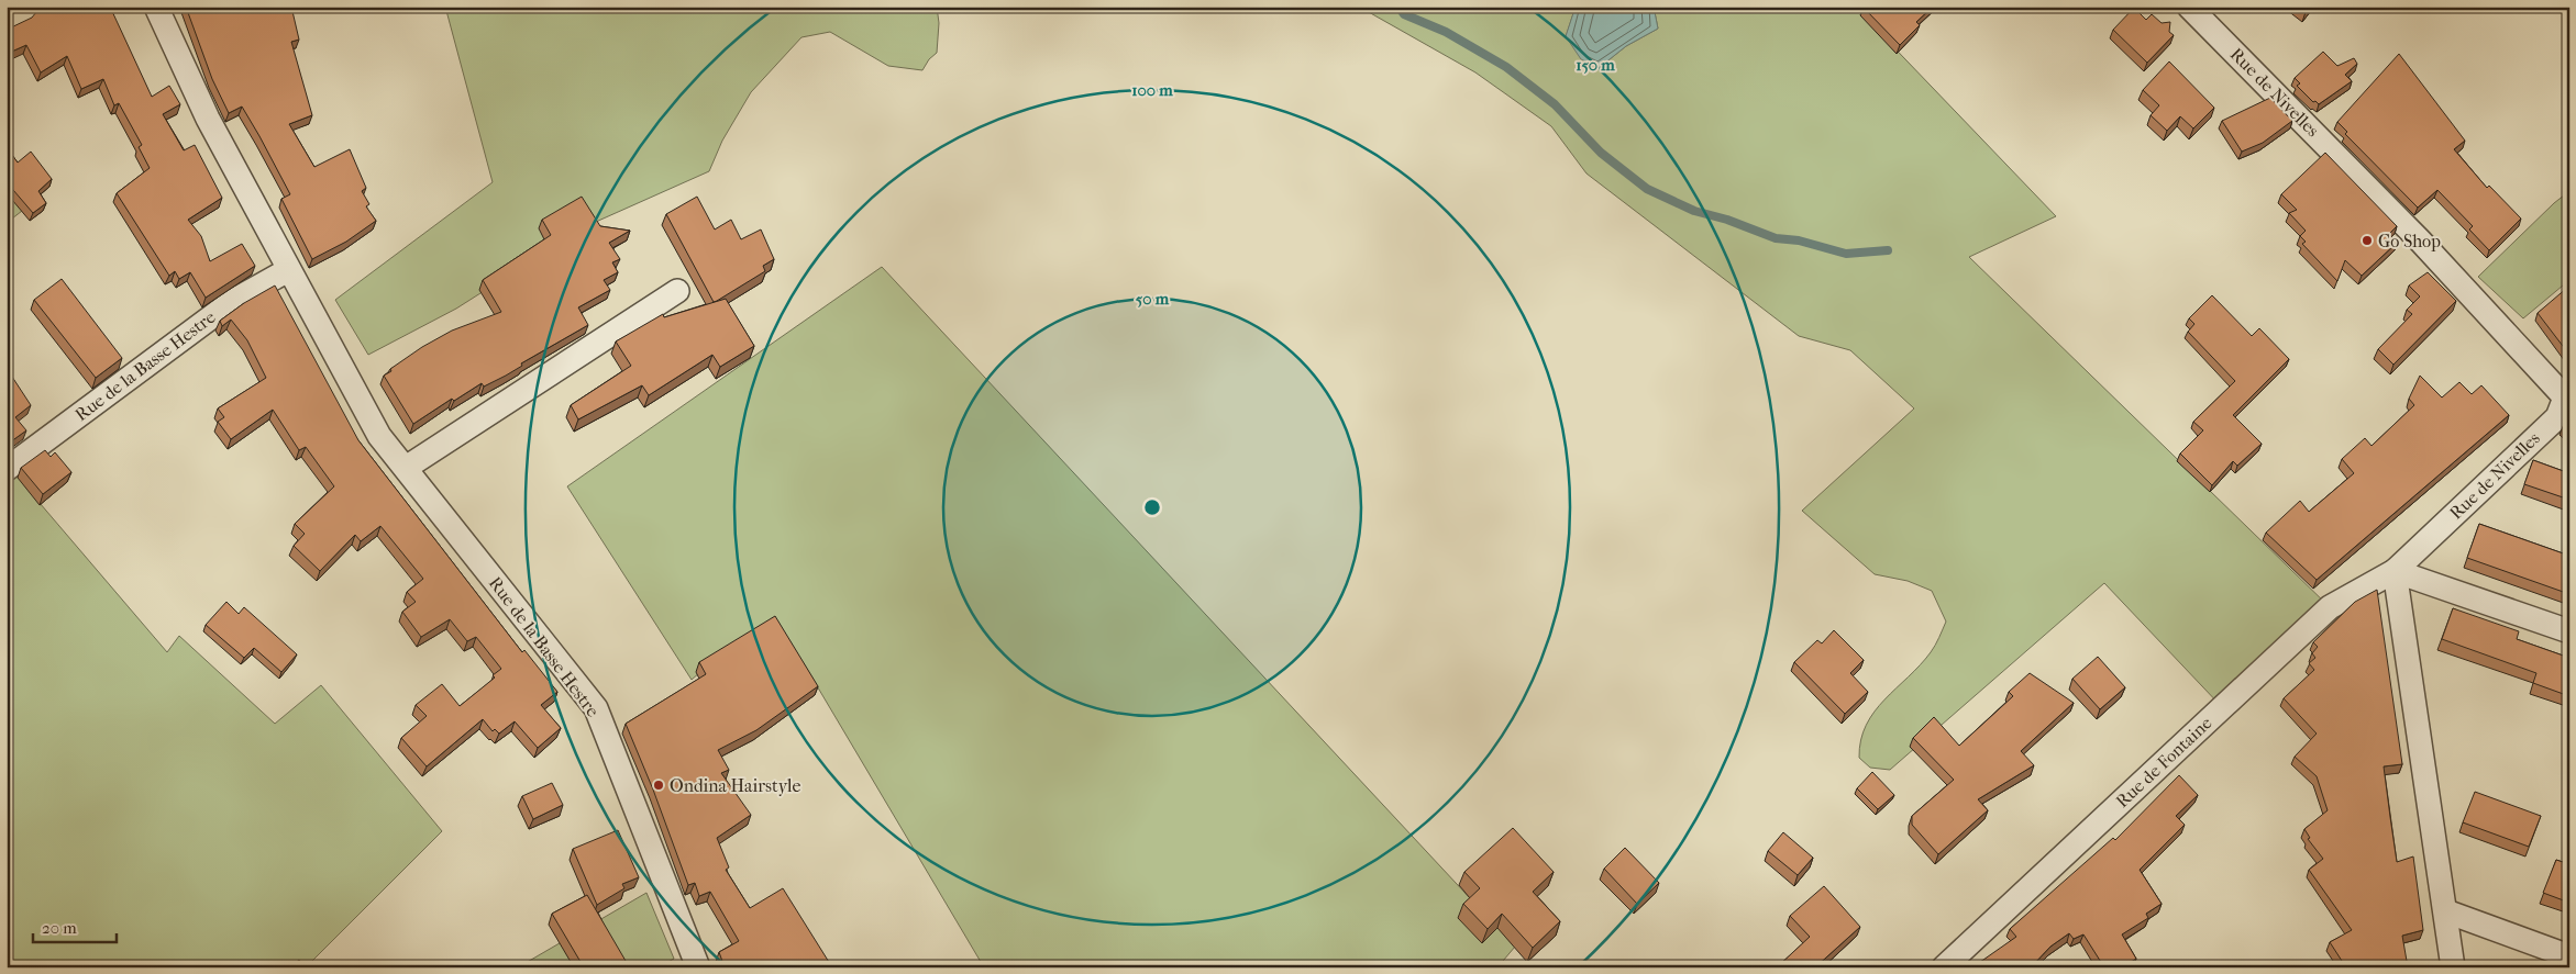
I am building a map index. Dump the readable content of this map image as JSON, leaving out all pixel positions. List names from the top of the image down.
{
  "streets": {
    "street": ["Rue de Nivelles", "Rue de la Basse Hestre", "Rue de Fontaine"]
  },
  "crossings": [
    ["Rue de Nivelles", "Rue de Fontaine"]
  ],
  "places": ["Go Shop", "Ondina Hairstyle"],
  "scale_bar": "20 m",
  "rings": ["150 m", "100 m", "50 m"]
}
